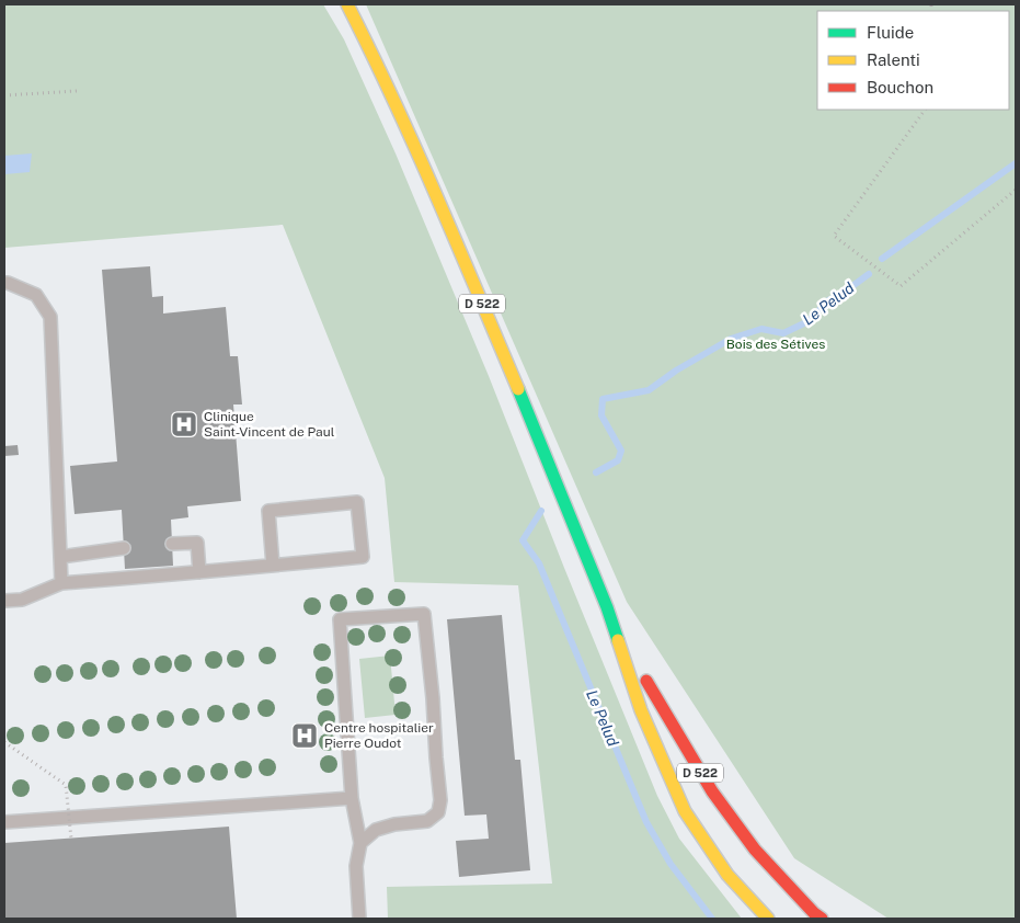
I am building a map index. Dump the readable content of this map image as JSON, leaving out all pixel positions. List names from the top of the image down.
{
  "streets": {
    "main road": ["D 522"]
  },
  "water": ["Le Pelud"],
  "parks": ["Bois des Sétives"],
  "places": {
    "hospital": ["Clinique Saint-Vincent de Paul", "Centre hospitalier Pierre Oudot"]
  },
  "legend": ["Fluide", "Ralenti", "Bouchon"]
}
